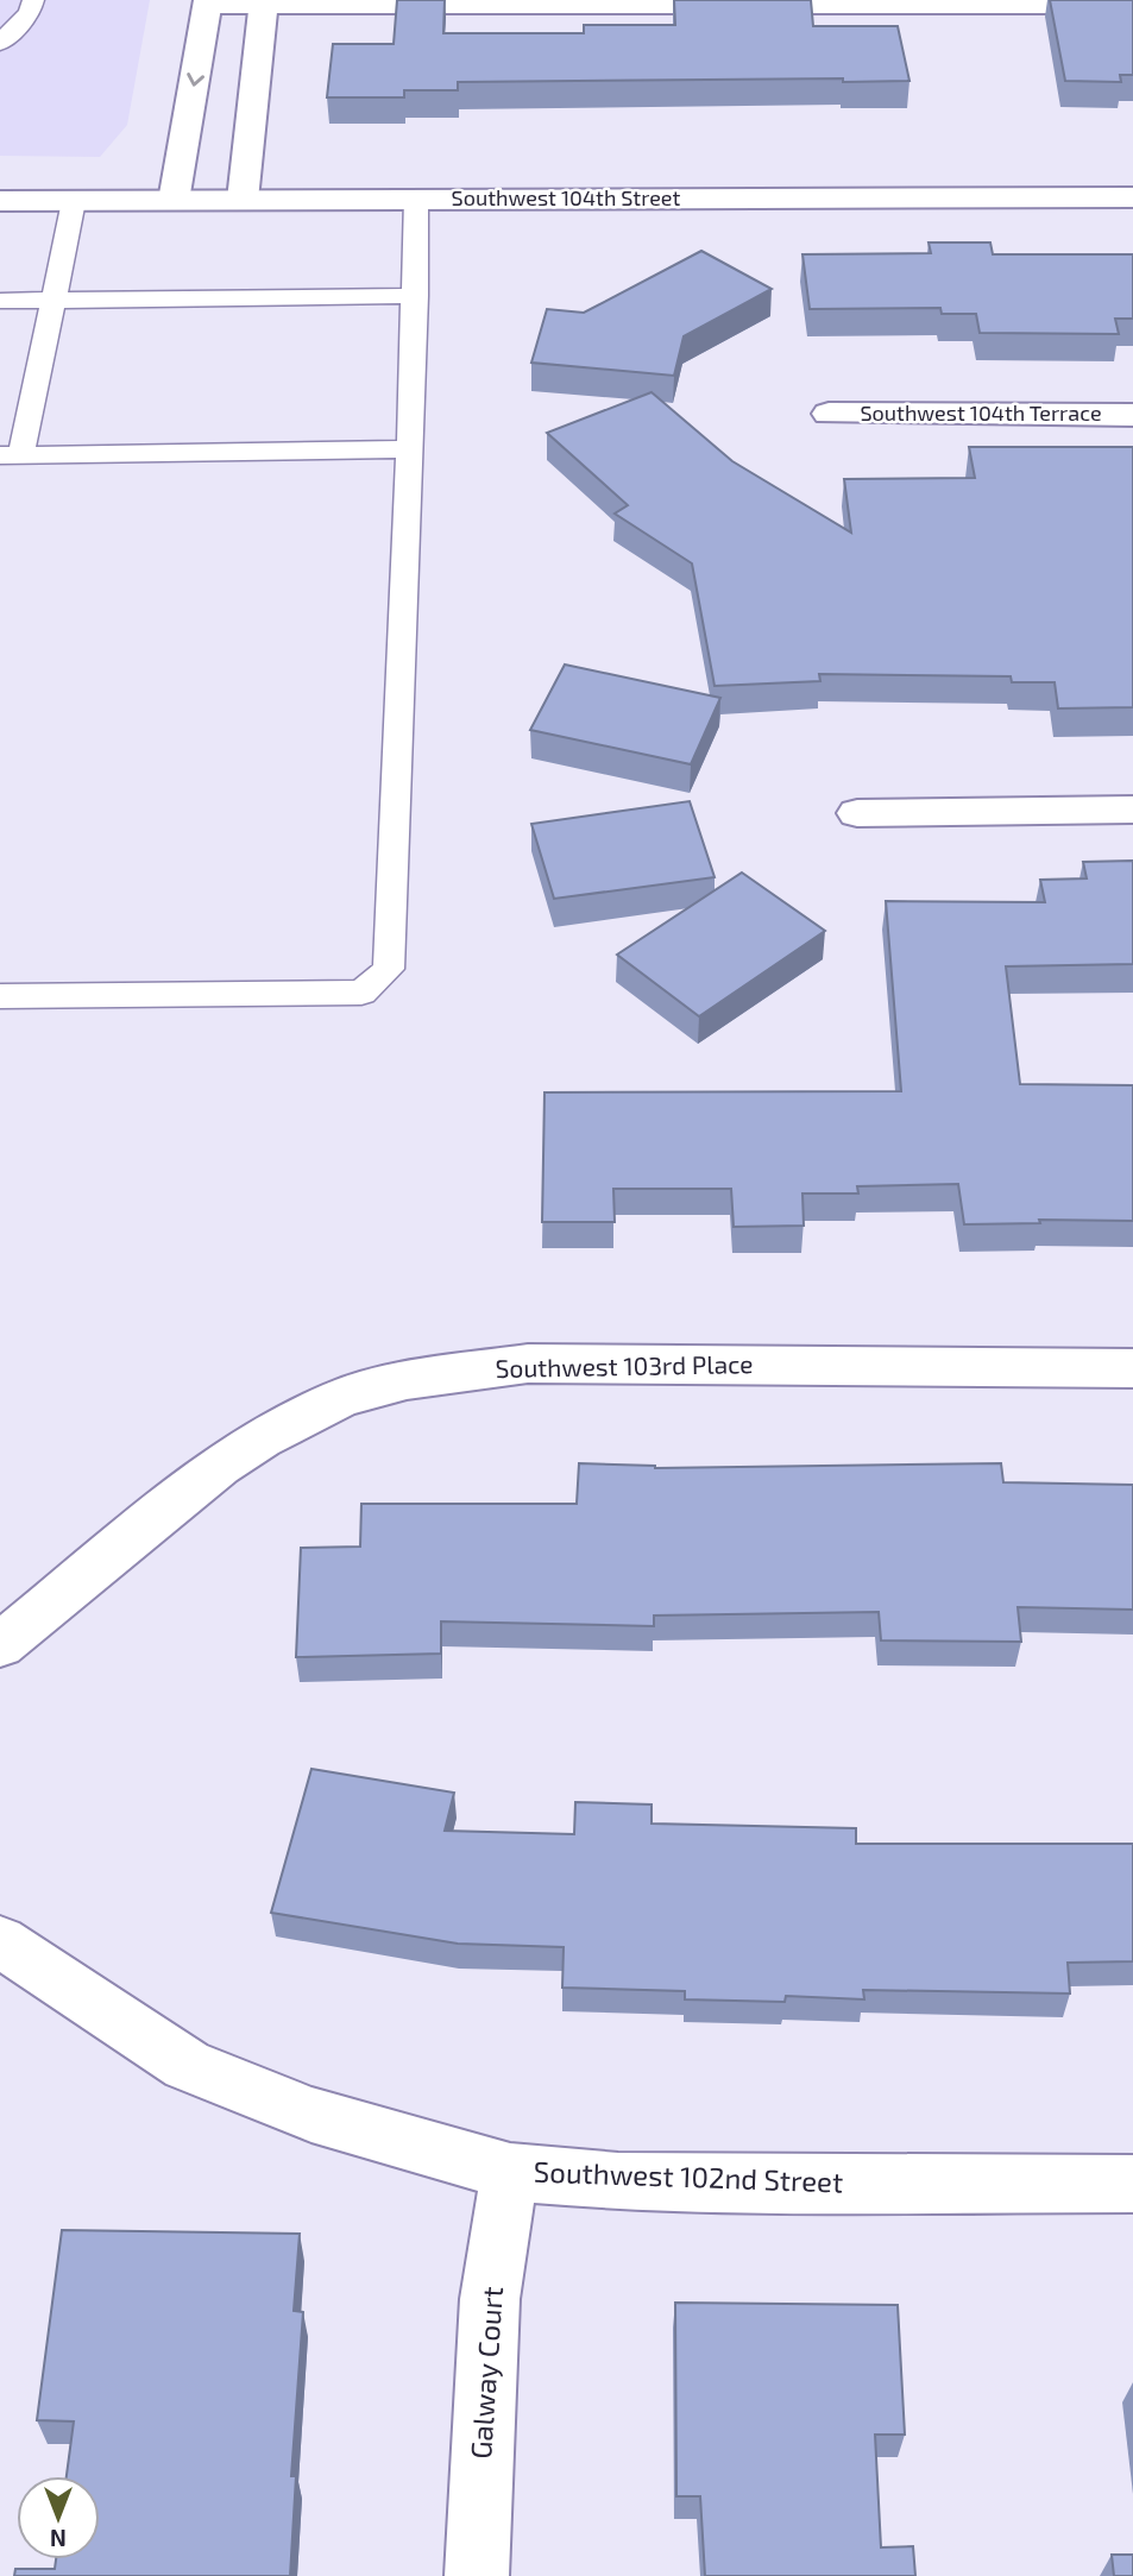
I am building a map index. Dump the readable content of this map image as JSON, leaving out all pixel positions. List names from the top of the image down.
{
  "streets": {
    "street": [
      "Southwest 104th Street",
      "Southwest 104th Terrace",
      "Southwest 103rd Place",
      "Southwest 102nd Street",
      "Galway Court"
    ]
  },
  "crossings": [
    ["Southwest 102nd Street", "Galway Court"]
  ],
  "north": "bottom"
}
